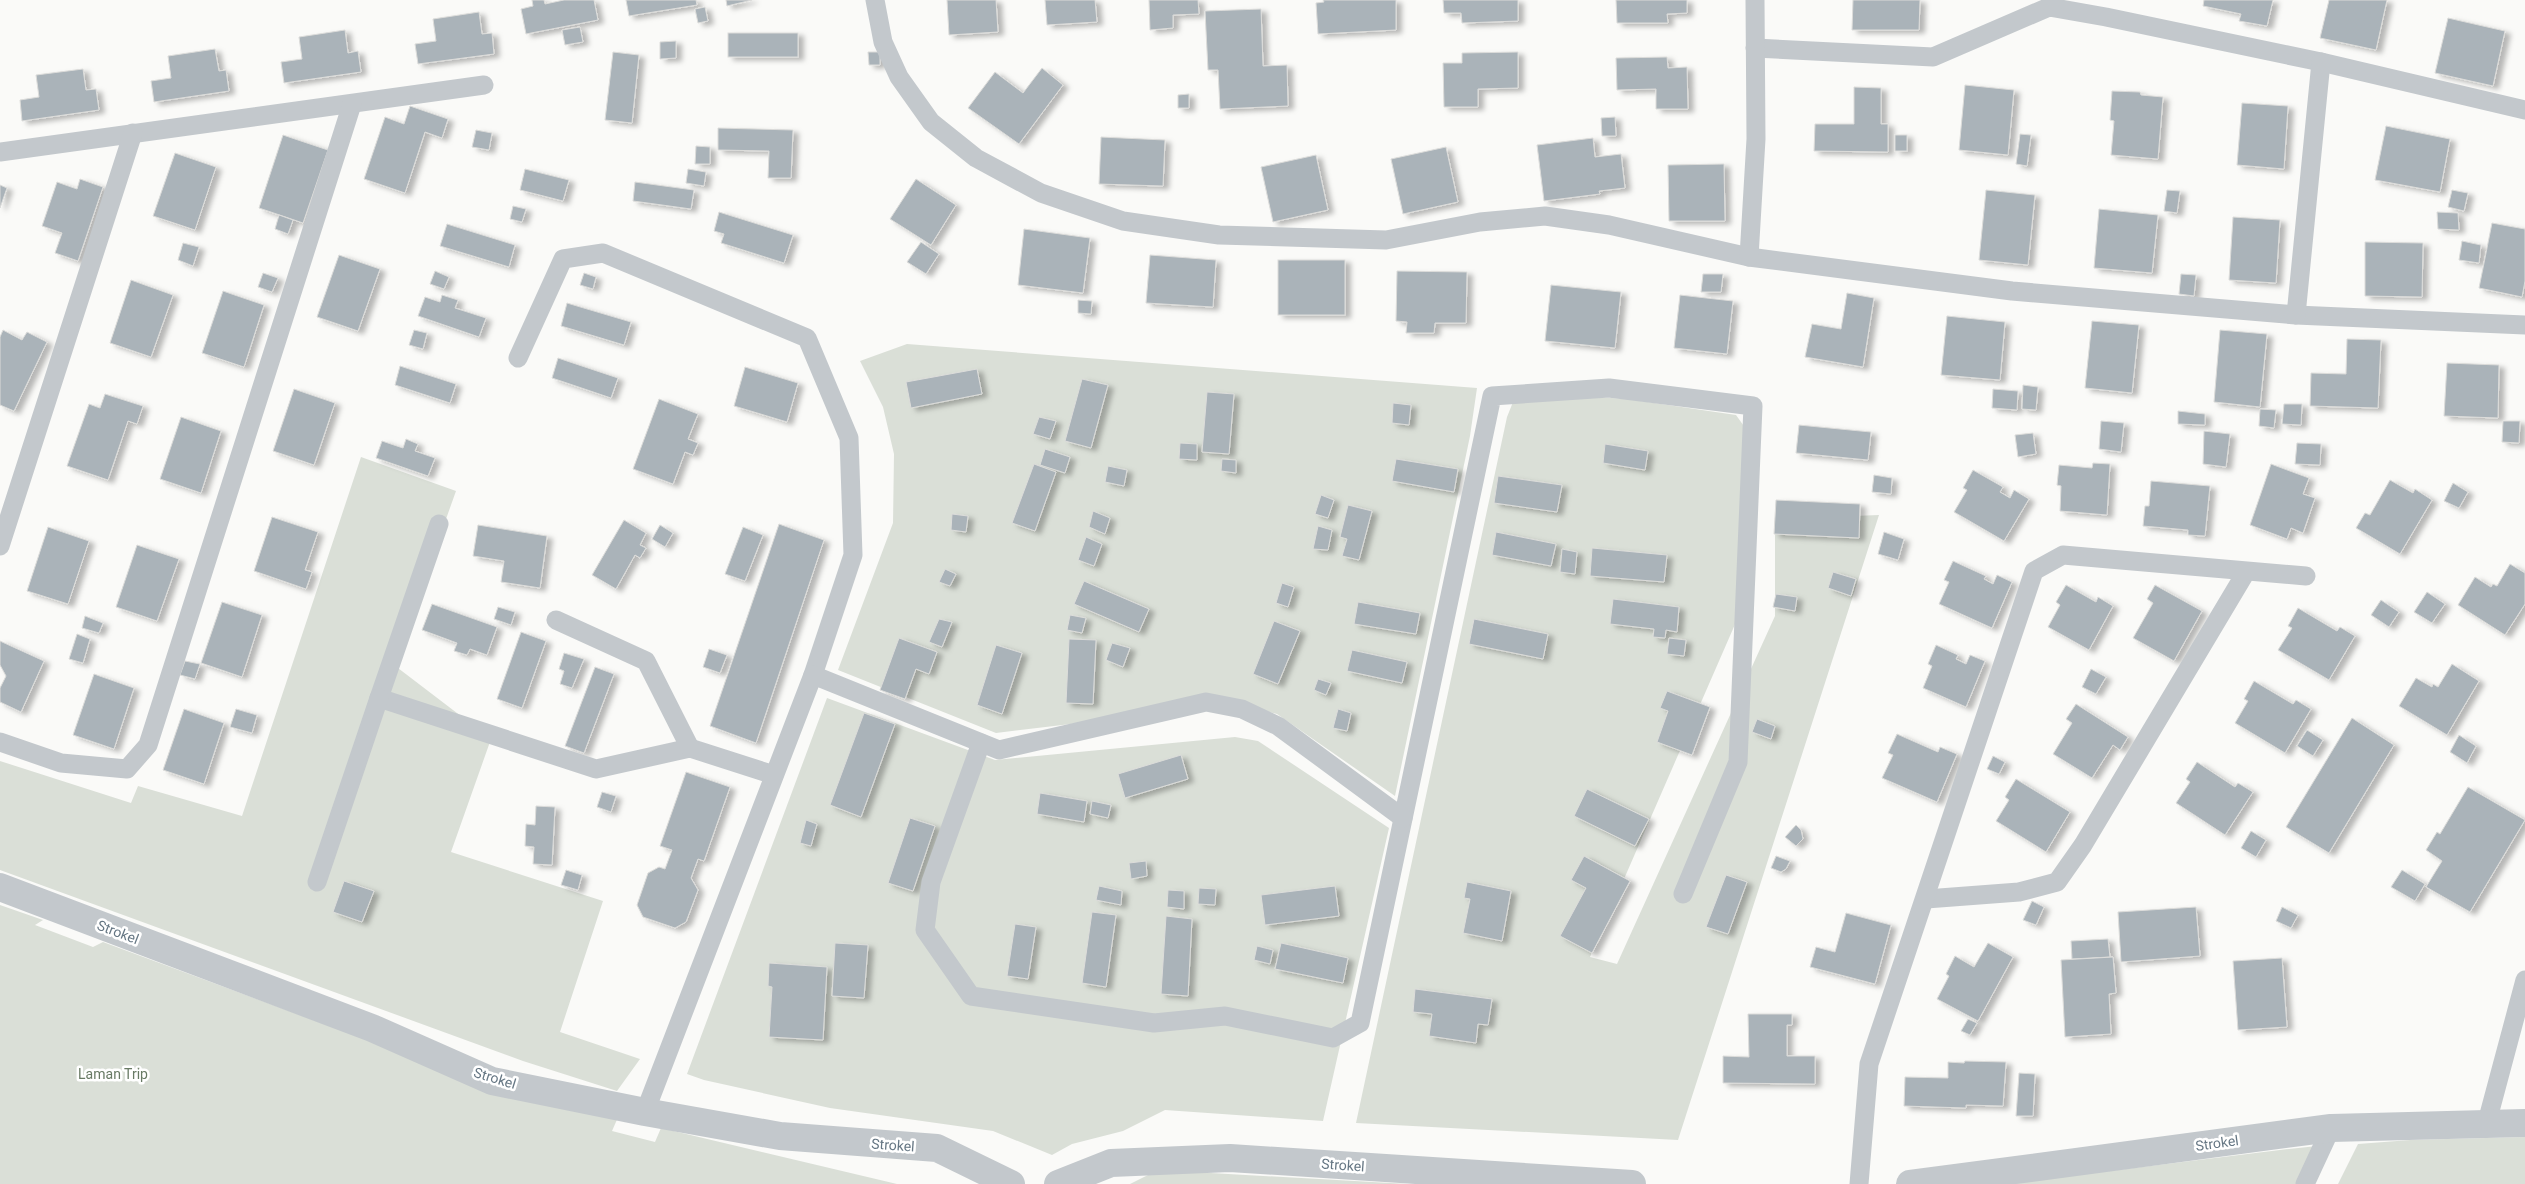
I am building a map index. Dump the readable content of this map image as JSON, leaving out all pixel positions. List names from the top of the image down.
{
  "streets": {
    "street": ["Strokel"]
  },
  "parks": ["Laman Trip"]
}
